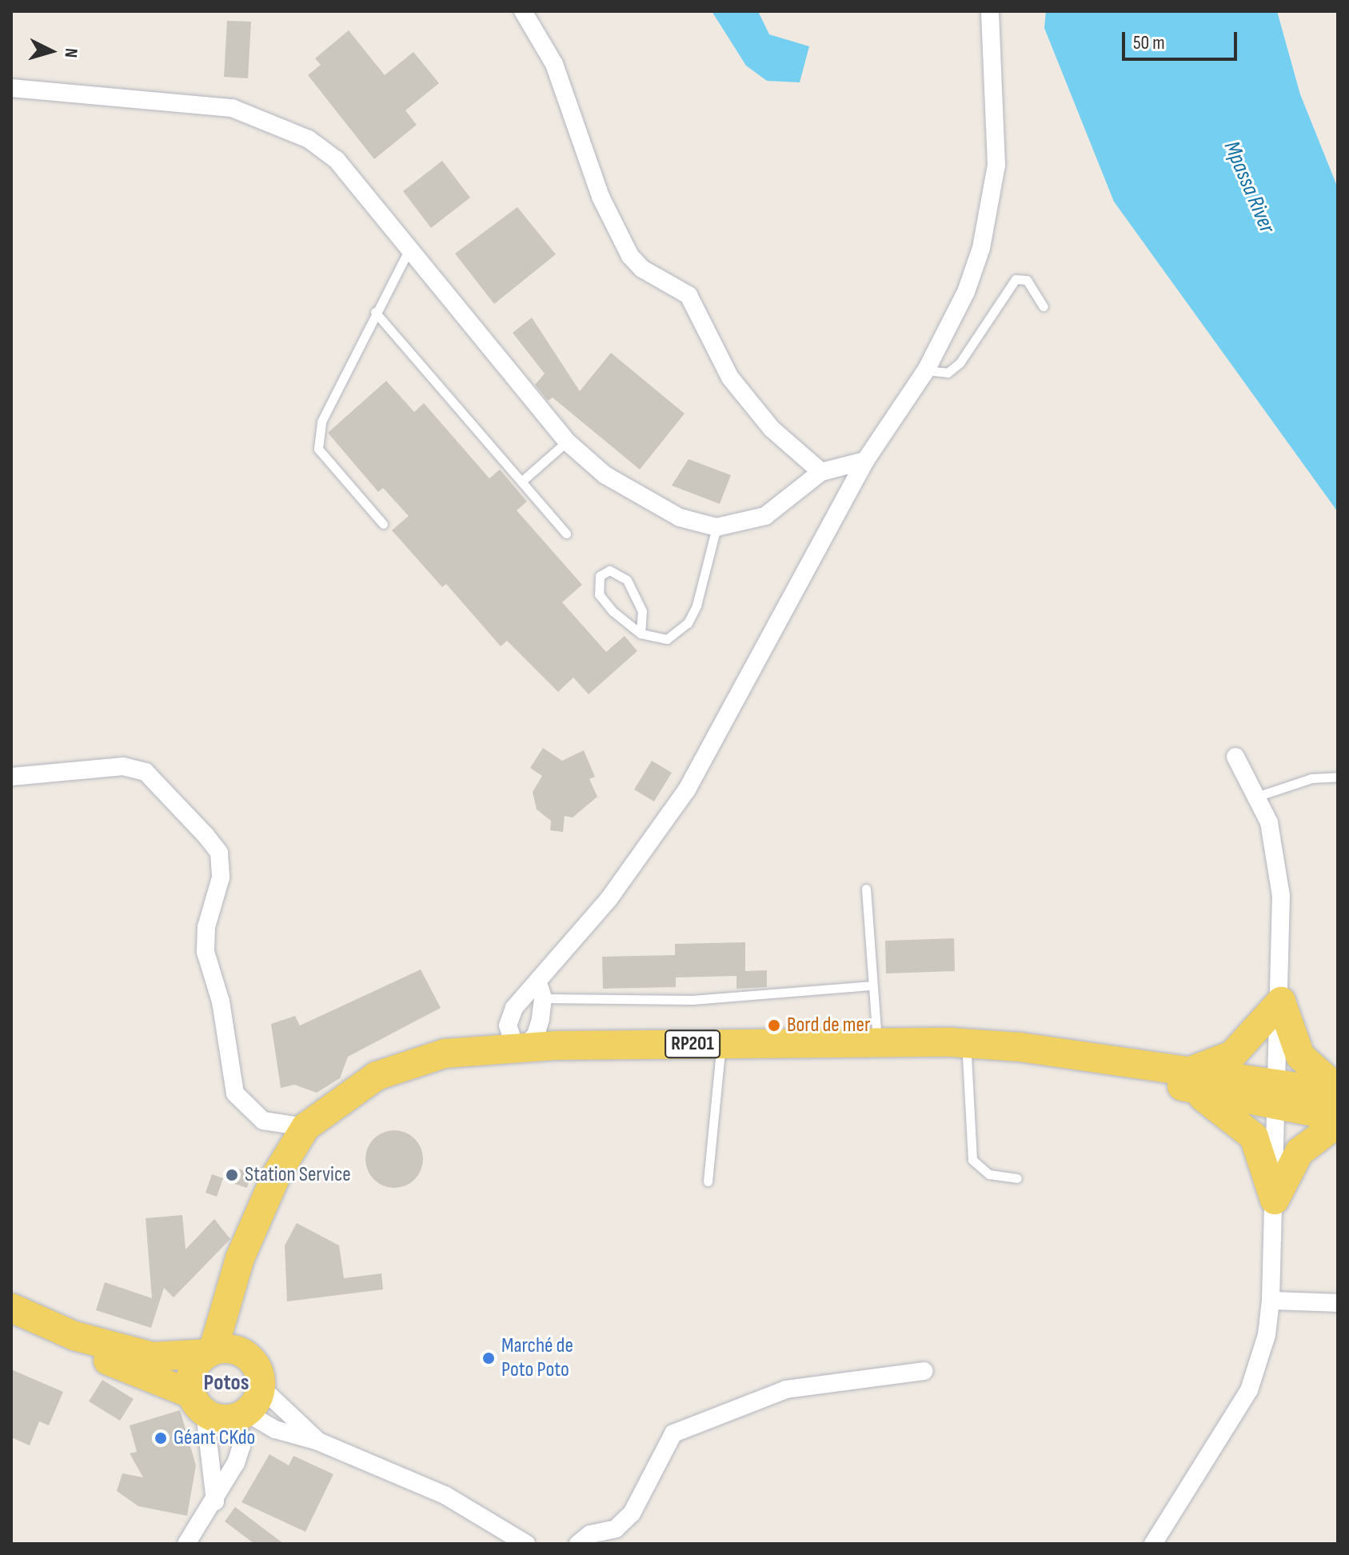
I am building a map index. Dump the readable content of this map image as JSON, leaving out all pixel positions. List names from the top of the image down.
{
  "streets": {
    "main road": ["RP201"]
  },
  "districts": ["Potos"],
  "water": ["Mpassa River"],
  "places": [
    "Bord de mer",
    "Station Service",
    "Marché de Poto Poto",
    "Géant CKdo"
  ],
  "scale_bar": "50 m",
  "north": "right"
}
